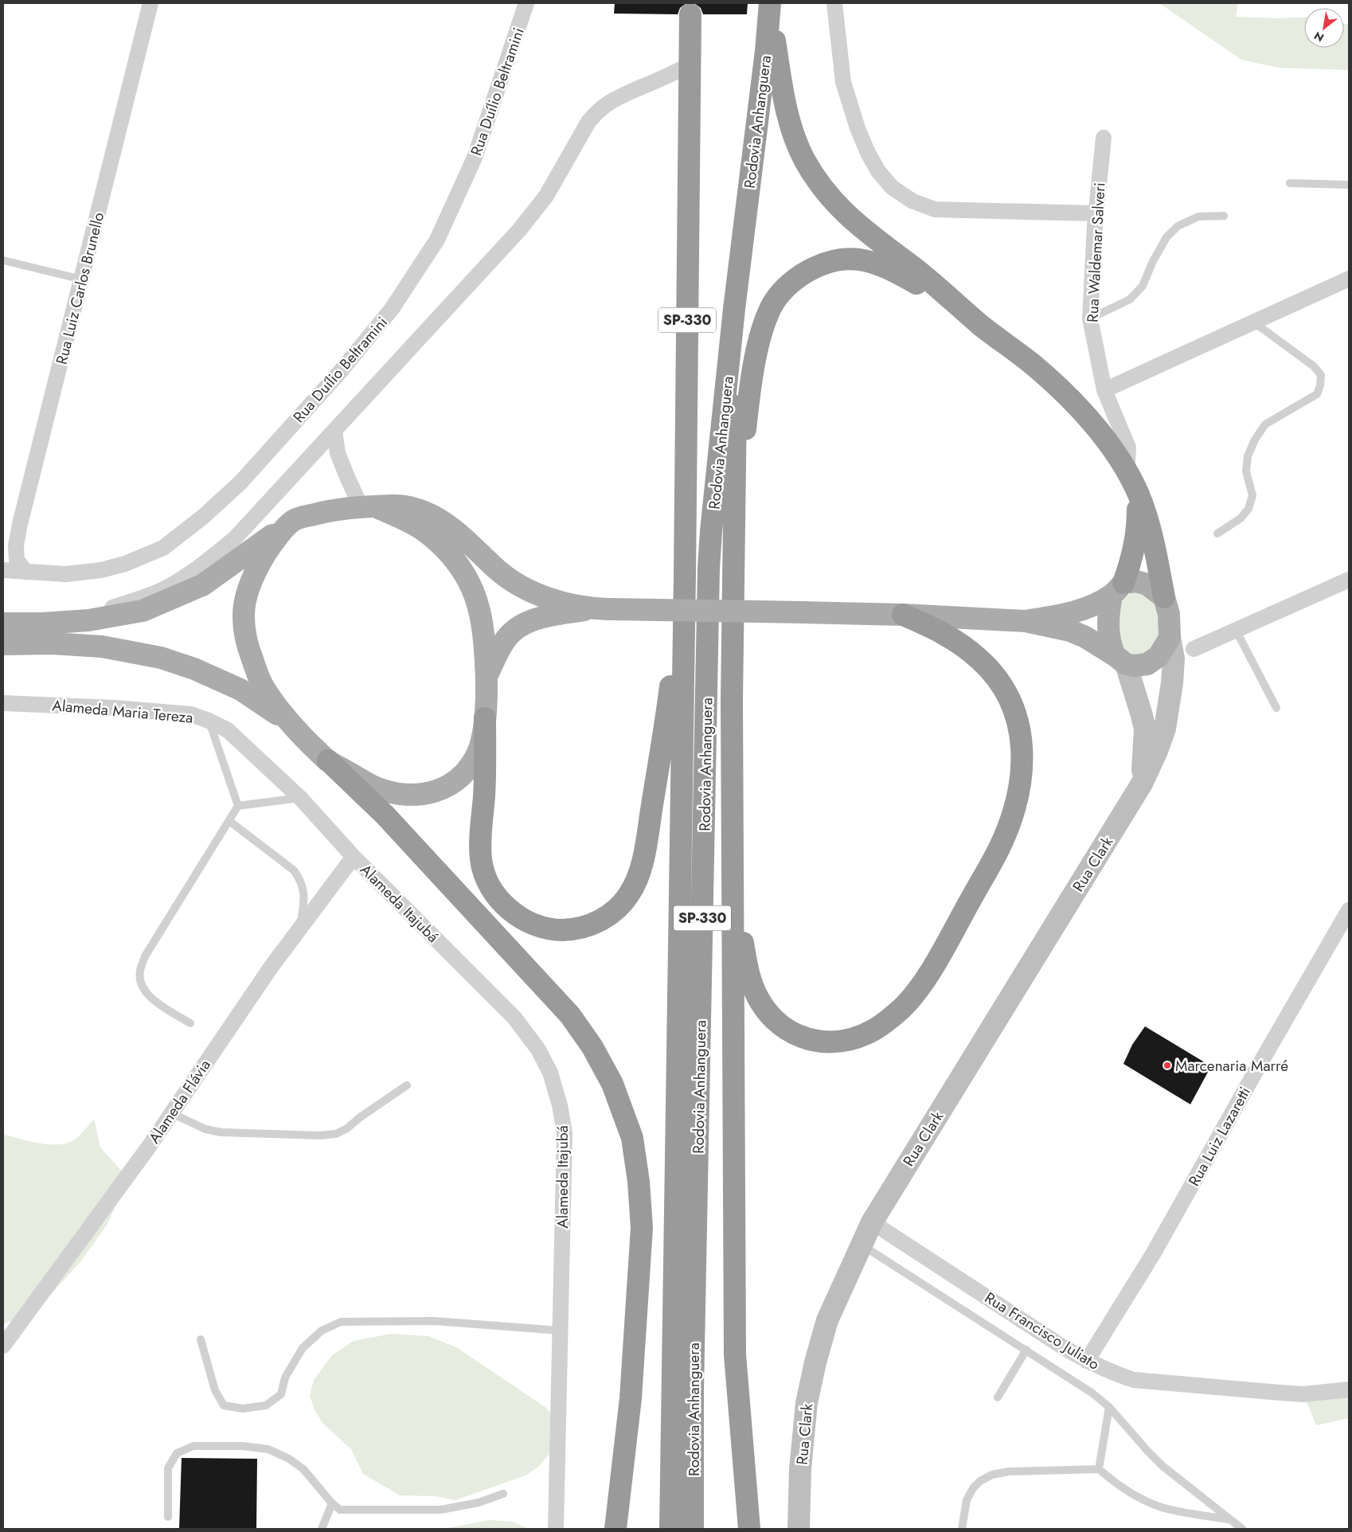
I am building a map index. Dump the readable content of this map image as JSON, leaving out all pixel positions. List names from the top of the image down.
{
  "streets": {
    "highway": ["Rodovia Anhanguera", "SP-330"],
    "street": [
      "Rua Duílio Beltramini",
      "Rua Waldemar Salveri",
      "Rua Luiz Carlos Brunello",
      "Alameda Maria Tereza",
      "Rua Clark",
      "Alameda Itajubá",
      "Alameda Flávia",
      "Rua Luiz Lazaretti",
      "Rua Francisco Juliato"
    ]
  },
  "crossings": [
    ["Rua Duílio Beltramini", "Rua Luiz Carlos Brunello"],
    ["Alameda Maria Tereza", "Alameda Itajubá"],
    ["Alameda Maria Tereza", "Alameda Flávia"],
    ["Rua Clark", "Rua Francisco Juliato"],
    ["Alameda Itajubá", "Alameda Flávia"],
    ["Rua Luiz Lazaretti", "Rua Francisco Juliato"]
  ],
  "places": ["Marcenaria Marré"],
  "north": "bottom left"
}
